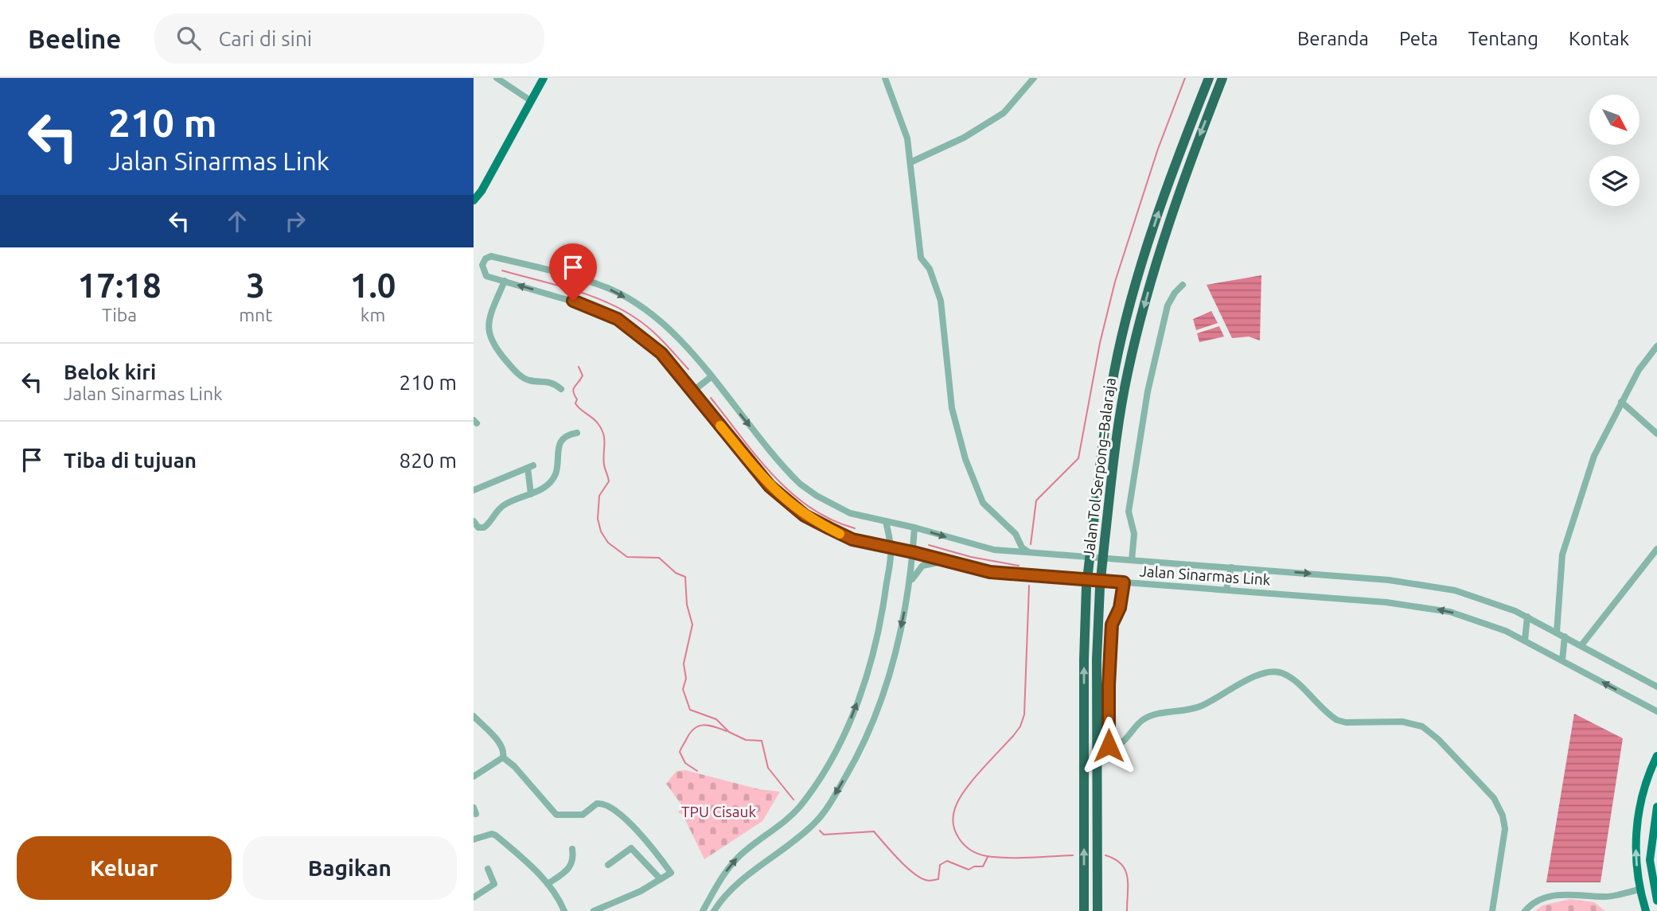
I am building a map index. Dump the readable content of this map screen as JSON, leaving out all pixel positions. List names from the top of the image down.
{
  "streets": {
    "highway": ["Jalan Tol Serpong–Balaraja"],
    "street": ["Jalan Sinarmas Link"]
  },
  "parks": ["TPU Cisauk"],
  "north": "bottom right",
  "page": {
    "header": "Beeline",
    "search": "Cari di sini",
    "nav": [
      "Beranda",
      "Peta",
      "Tentang",
      "Kontak"
    ],
    "turn": ["210 m", "Jalan Sinarmas Link"],
    "eta": [
      "17:18",
      "Tiba",
      "3",
      "mnt",
      "1.0",
      "km"
    ],
    "list": [
      {
        "name": "Belok kiri",
        "note": "Jalan Sinarmas Link",
        "value": "210 m"
      },
      {
        "name": "Tiba di tujuan",
        "value": "820 m"
      }
    ],
    "buttons": ["Keluar", "Bagikan"]
  }
}
